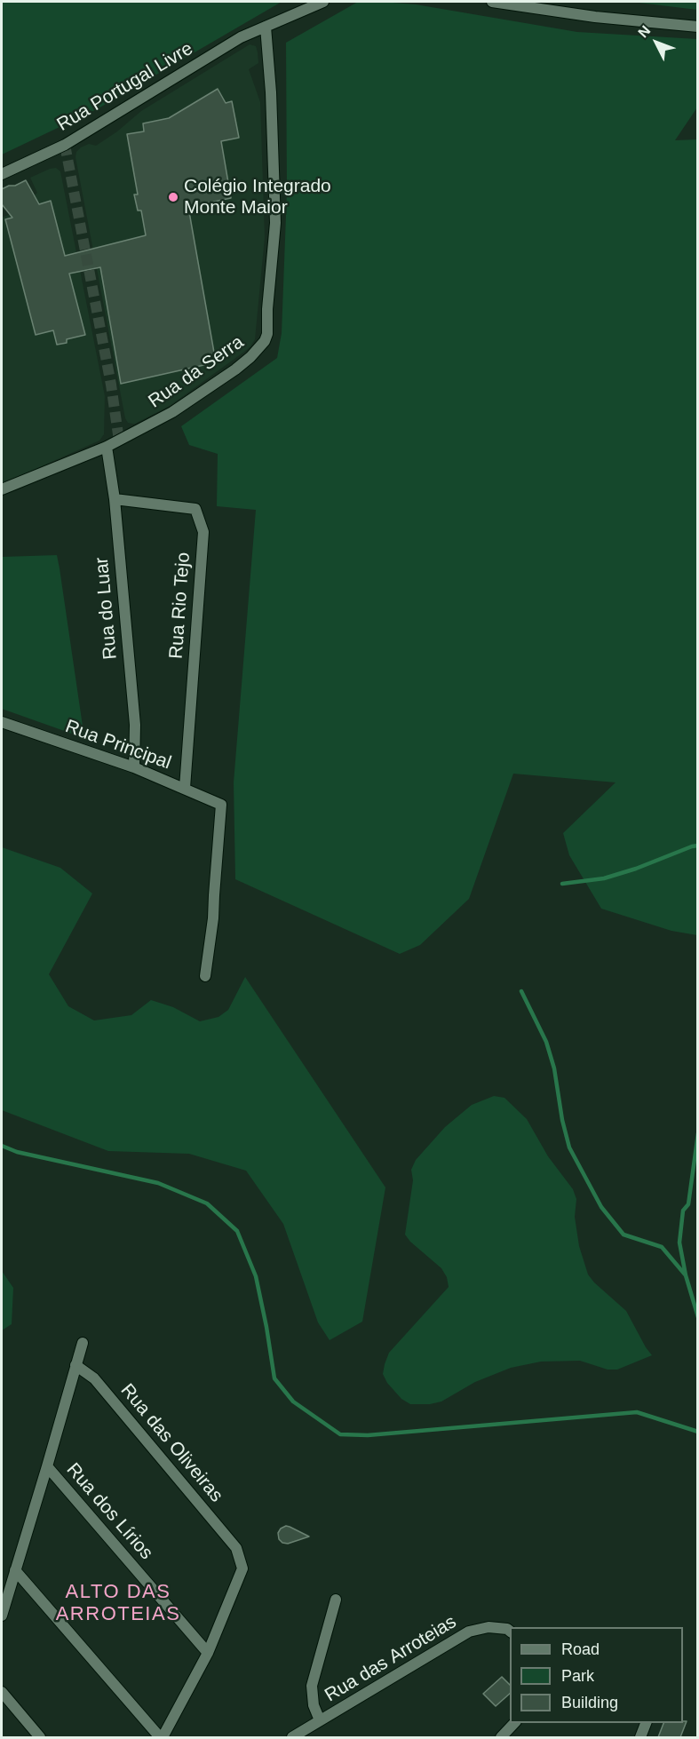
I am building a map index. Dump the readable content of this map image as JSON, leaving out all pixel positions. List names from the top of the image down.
{
  "streets": {
    "street": [
      "Rua Portugal Livre",
      "Rua da Serra",
      "Rua Rio Tejo",
      "Rua do Luar",
      "Rua Principal",
      "Rua das Oliveiras",
      "Rua dos Lírios",
      "Rua das Arroteias"
    ]
  },
  "crossings": [
    ["Rua Portugal Livre", "Rua da Serra"],
    ["Rua da Serra", "Rua do Luar"],
    ["Rua Rio Tejo", "Rua do Luar"],
    ["Rua Rio Tejo", "Rua Principal"],
    ["Rua do Luar", "Rua Principal"],
    ["Rua das Oliveiras", "Rua dos Lírios"]
  ],
  "districts": ["ALTO DAS ARROTEIAS"],
  "places": ["Colégio Integrado Monte Maior"],
  "legend": ["Road", "Park", "Building"],
  "north": "top left"
}
